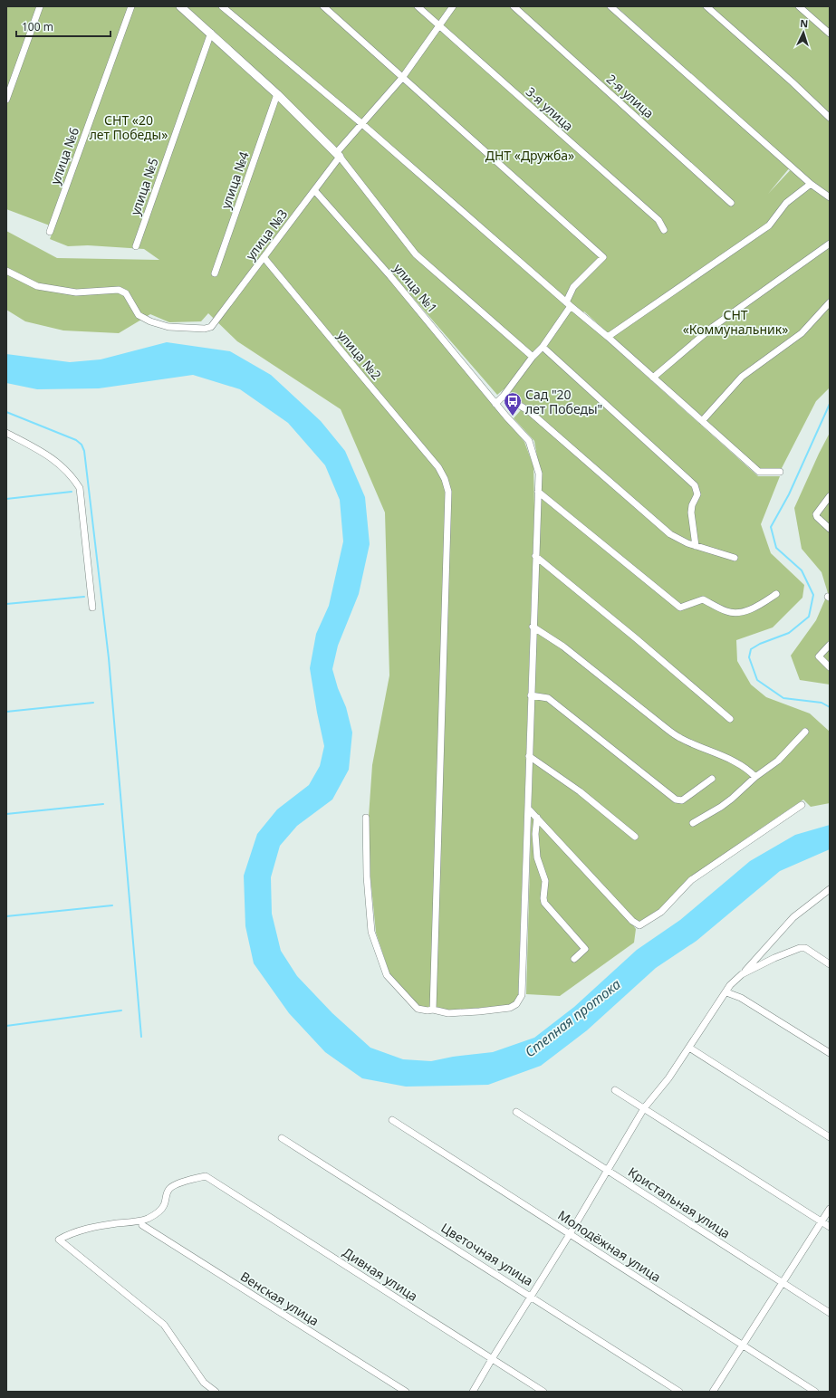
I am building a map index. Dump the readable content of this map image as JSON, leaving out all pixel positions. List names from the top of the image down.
{
  "streets": {
    "street": [
      "2-я улица",
      "3-я улица",
      "улица №6",
      "улица №4",
      "улица №5",
      "улица №3",
      "улица №1",
      "улица №2",
      "Кристальная улица",
      "Молодёжная улица",
      "Цветочная улица",
      "Дивная улица",
      "Венская улица"
    ]
  },
  "crossings": [
    ["3-я улица", "улица №3"],
    ["улица №3", "улица №1"],
    ["улица №3", "улица №2"],
    ["улица №1", "улица №2"]
  ],
  "water": ["Степная протока"],
  "parks": ["СНТ «20 лет Победы»", "ДНТ «Дружба»", "СНТ «Коммунальник»"],
  "places": {
    "bus stop": ["Сад \"20 лет Победы\""]
  },
  "scale_bar": "100 m",
  "north": "top"
}
